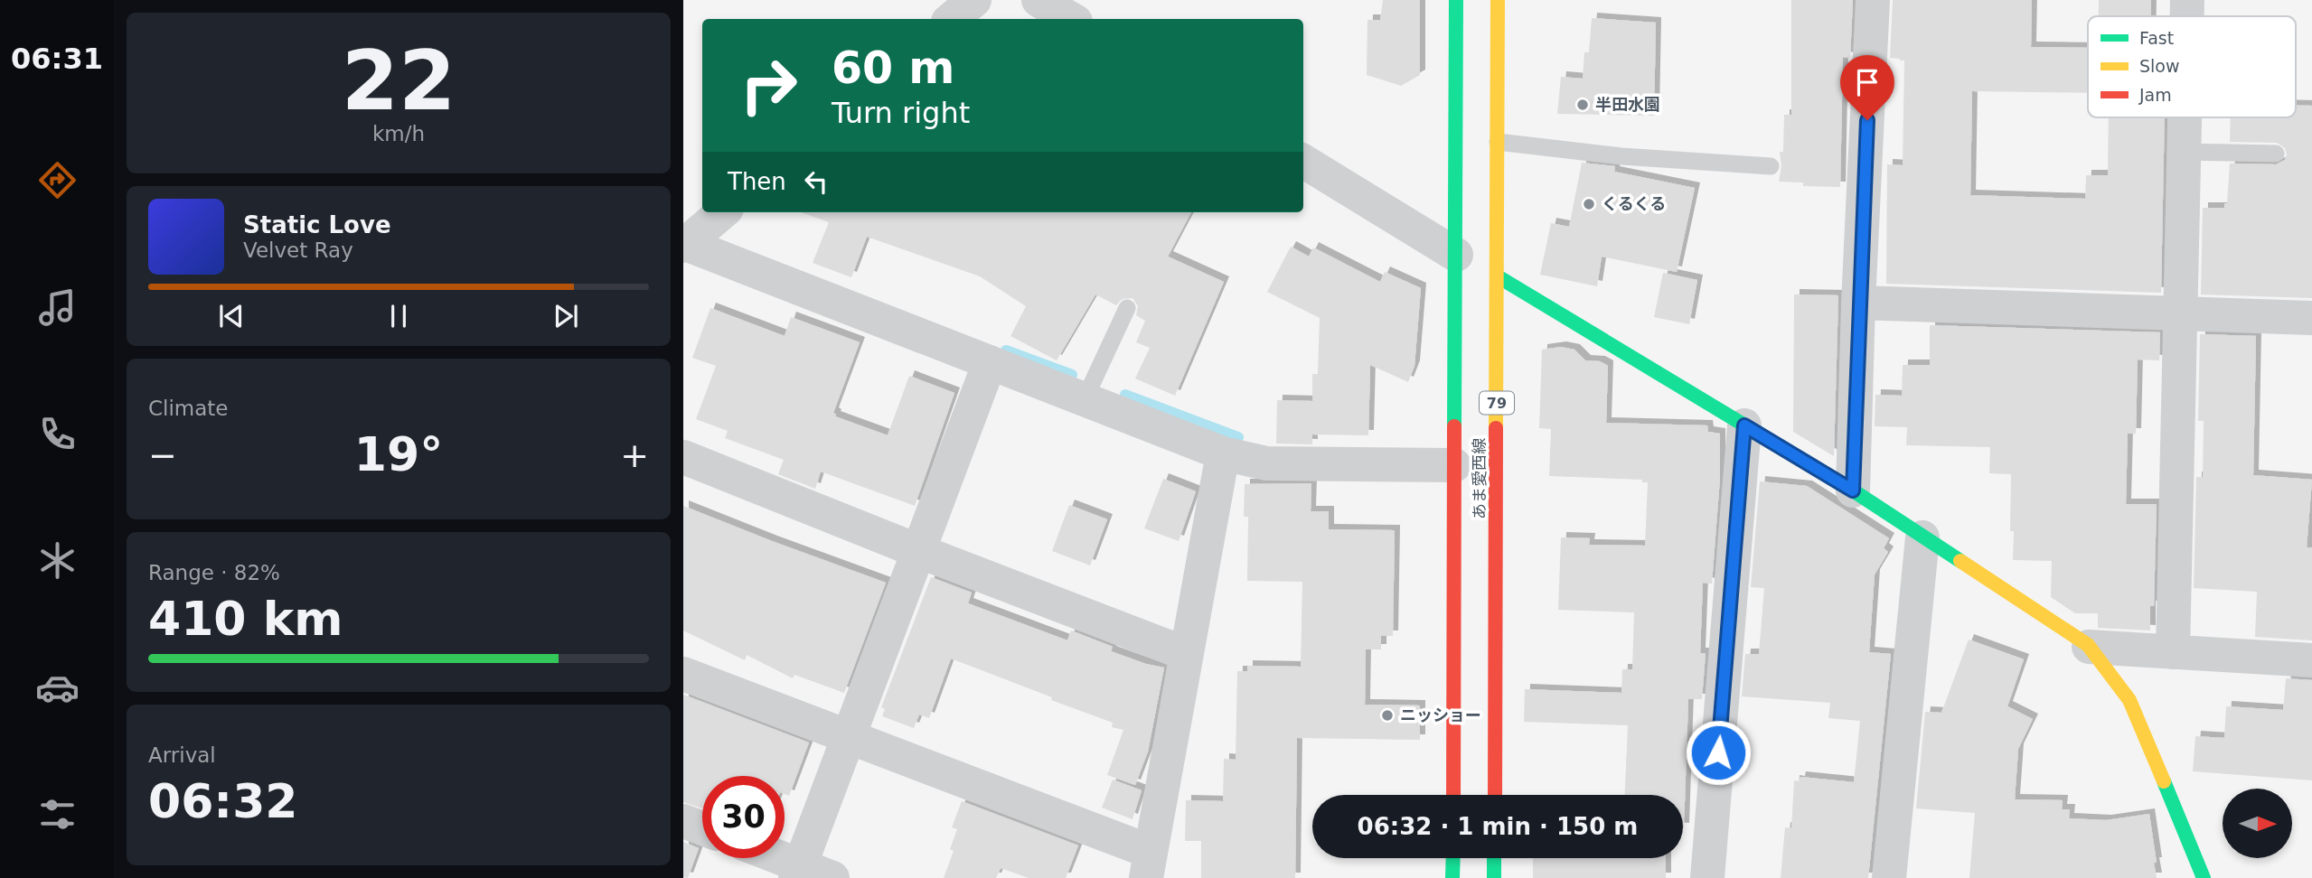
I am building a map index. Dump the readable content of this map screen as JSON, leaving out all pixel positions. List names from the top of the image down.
{
  "streets": {
    "main road": ["79", "あま愛西線"]
  },
  "places": ["半田水園", "くるくる", "ニッショー"],
  "legend": ["Fast", "Slow", "Jam"],
  "north": "right",
  "page": {
    "tabs": "06:31",
    "tile": [
      ["22", "km/h"],
      "Climate",
      ["Range · 82%", "410 km"],
      ["Arrival", "06:32"]
    ],
    "turn": ["60 m", "Turn right"],
    "then": "Then",
    "song": ["Static Love", "Velvet Ray"],
    "heat": ["−", "19°", "+"],
    "limit": "30",
    "trip": "06:32 · 1 min · 150 m"
  }
}
